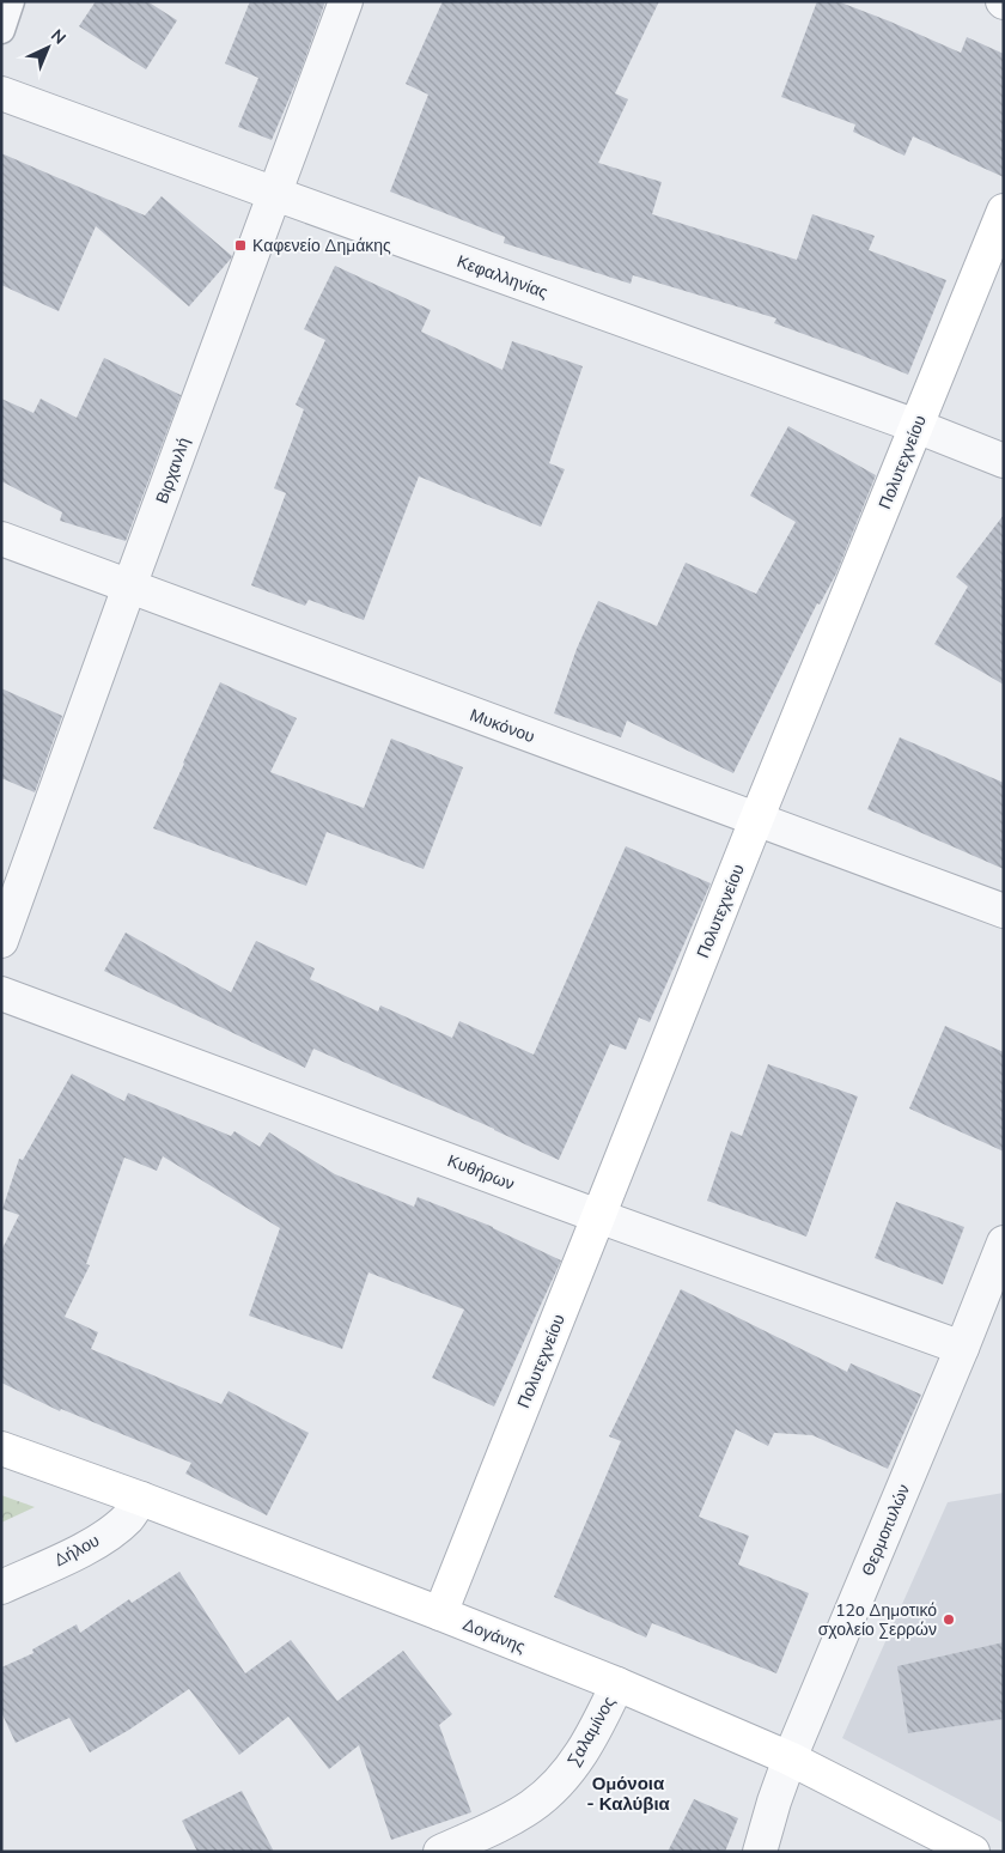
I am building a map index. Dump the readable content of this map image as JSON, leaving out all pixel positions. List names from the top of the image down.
{
  "streets": {
    "main road": ["Πολυτεχνείου", "Δογάνης"],
    "street": [
      "Κεφαλληνίας",
      "Βιρχανλή",
      "Μυκόνου",
      "Κυθήρων",
      "Θερμοπυλών",
      "Δήλου",
      "Σαλαμίνος"
    ]
  },
  "crossings": [
    ["Κεφαλληνίας", "Πολυτεχνείου"],
    ["Κεφαλληνίας", "Βιρχανλή"],
    ["Πολυτεχνείου", "Μυκόνου"],
    ["Πολυτεχνείου", "Κυθήρων"],
    ["Πολυτεχνείου", "Δογάνης"],
    ["Βιρχανλή", "Μυκόνου"],
    ["Κυθήρων", "Θερμοπυλών"],
    ["Θερμοπυλών", "Δογάνης"],
    ["Δήλου", "Δογάνης"],
    ["Δογάνης", "Σαλαμίνος"]
  ],
  "districts": ["Ομόνοια - Καλύβια"],
  "places": {
    "transit": ["Καφενείο Δημάκης"],
    "other": ["12ο Δημοτικό σχολείο Σερρών"]
  },
  "north": "top right"
}
